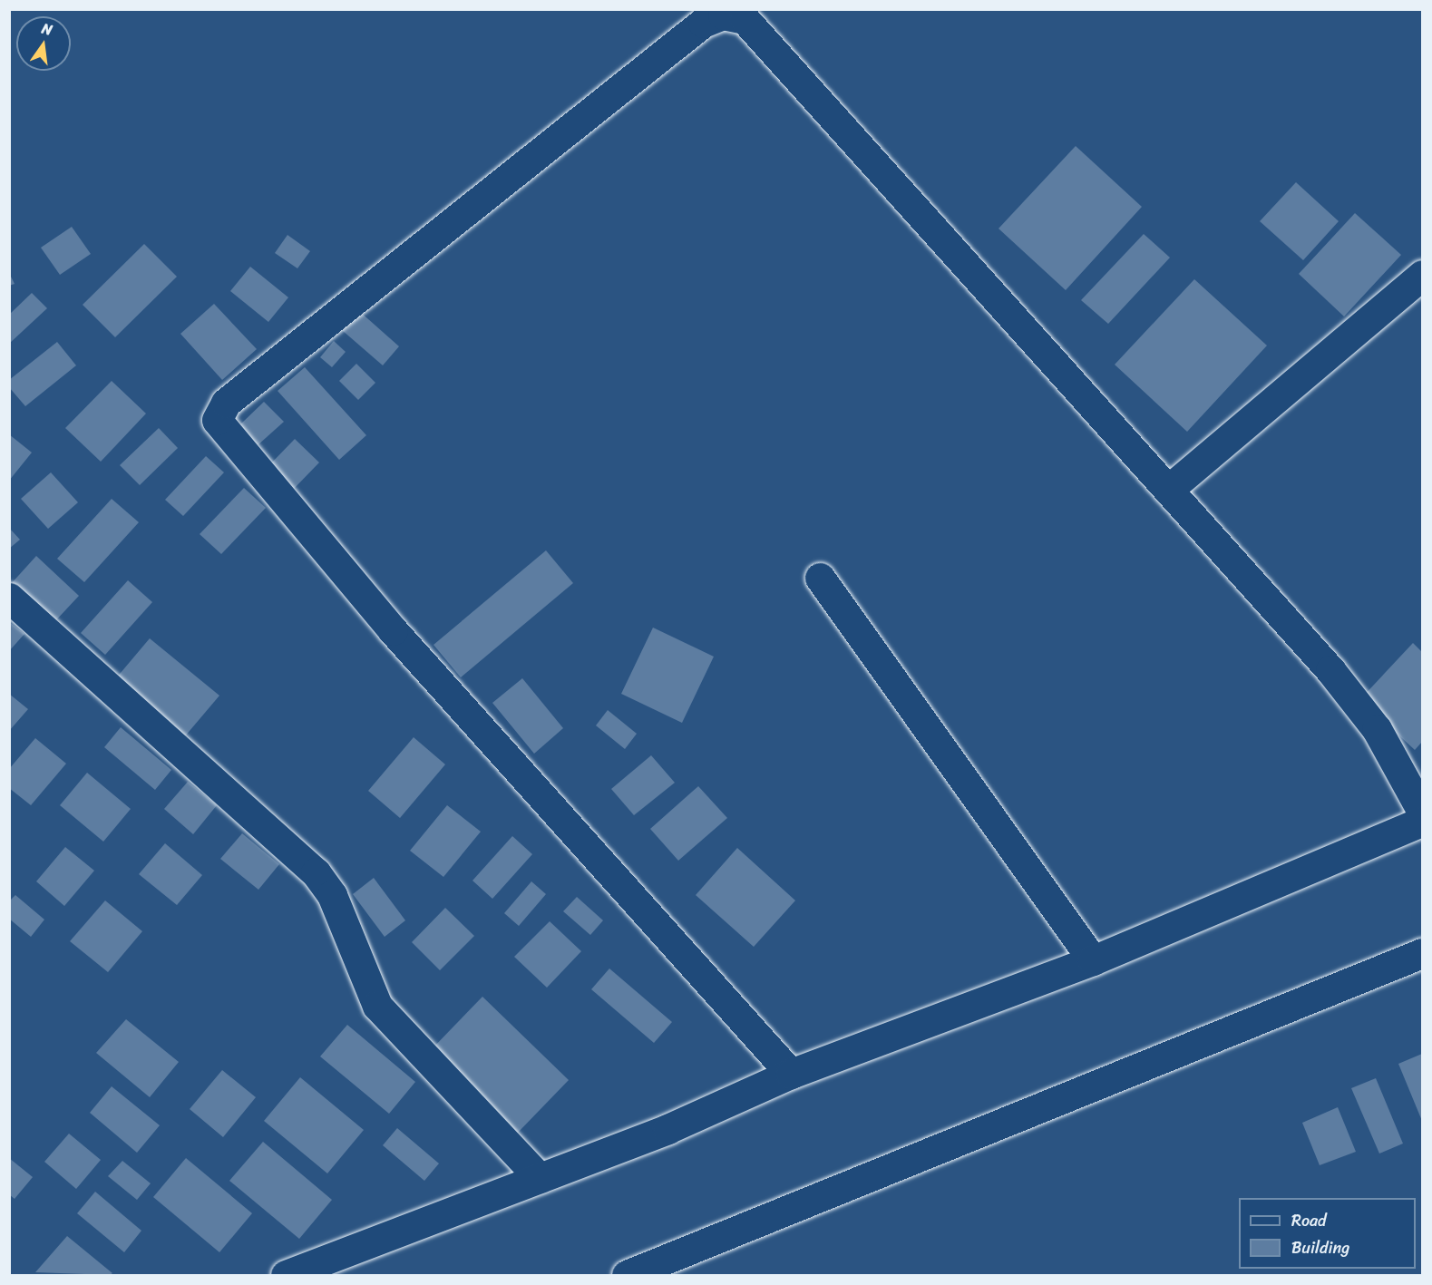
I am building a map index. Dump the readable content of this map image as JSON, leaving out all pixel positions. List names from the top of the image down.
{
  "legend": ["Road", "Building"],
  "north": "top"
}
